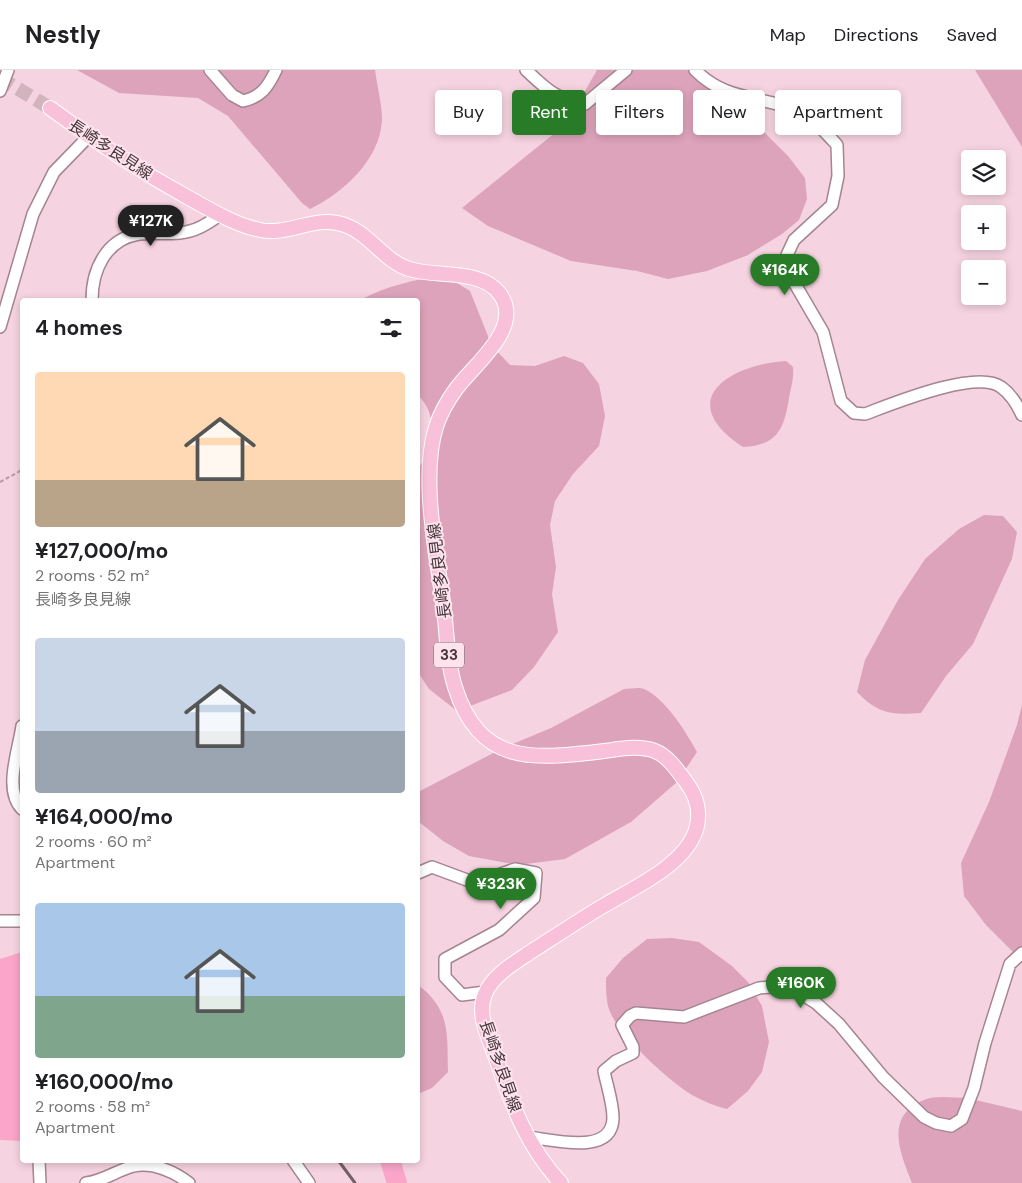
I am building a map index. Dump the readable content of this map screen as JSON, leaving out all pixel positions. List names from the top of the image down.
{
  "streets": {
    "main road": ["長崎多良見線", "33"]
  },
  "page": {
    "header": "Nestly",
    "nav": ["Map", "Directions", "Saved"],
    "chip": [
      "Buy",
      "Rent",
      "Filters",
      "New",
      "Apartment"
    ],
    "map_buttons": ["+", "−"],
    "price": [
      "¥127K",
      "¥164K",
      "¥323K",
      "¥160K"
    ],
    "heading": "4 homes",
    "list": [
      {
        "name": "¥127,000/mo",
        "note": "2 rooms · 52 m² · 長崎多良見線"
      },
      {
        "name": "¥164,000/mo",
        "note": "2 rooms · 60 m² · Apartment"
      },
      {
        "name": "¥160,000/mo",
        "note": "2 rooms · 58 m² · Apartment"
      }
    ]
  }
}
